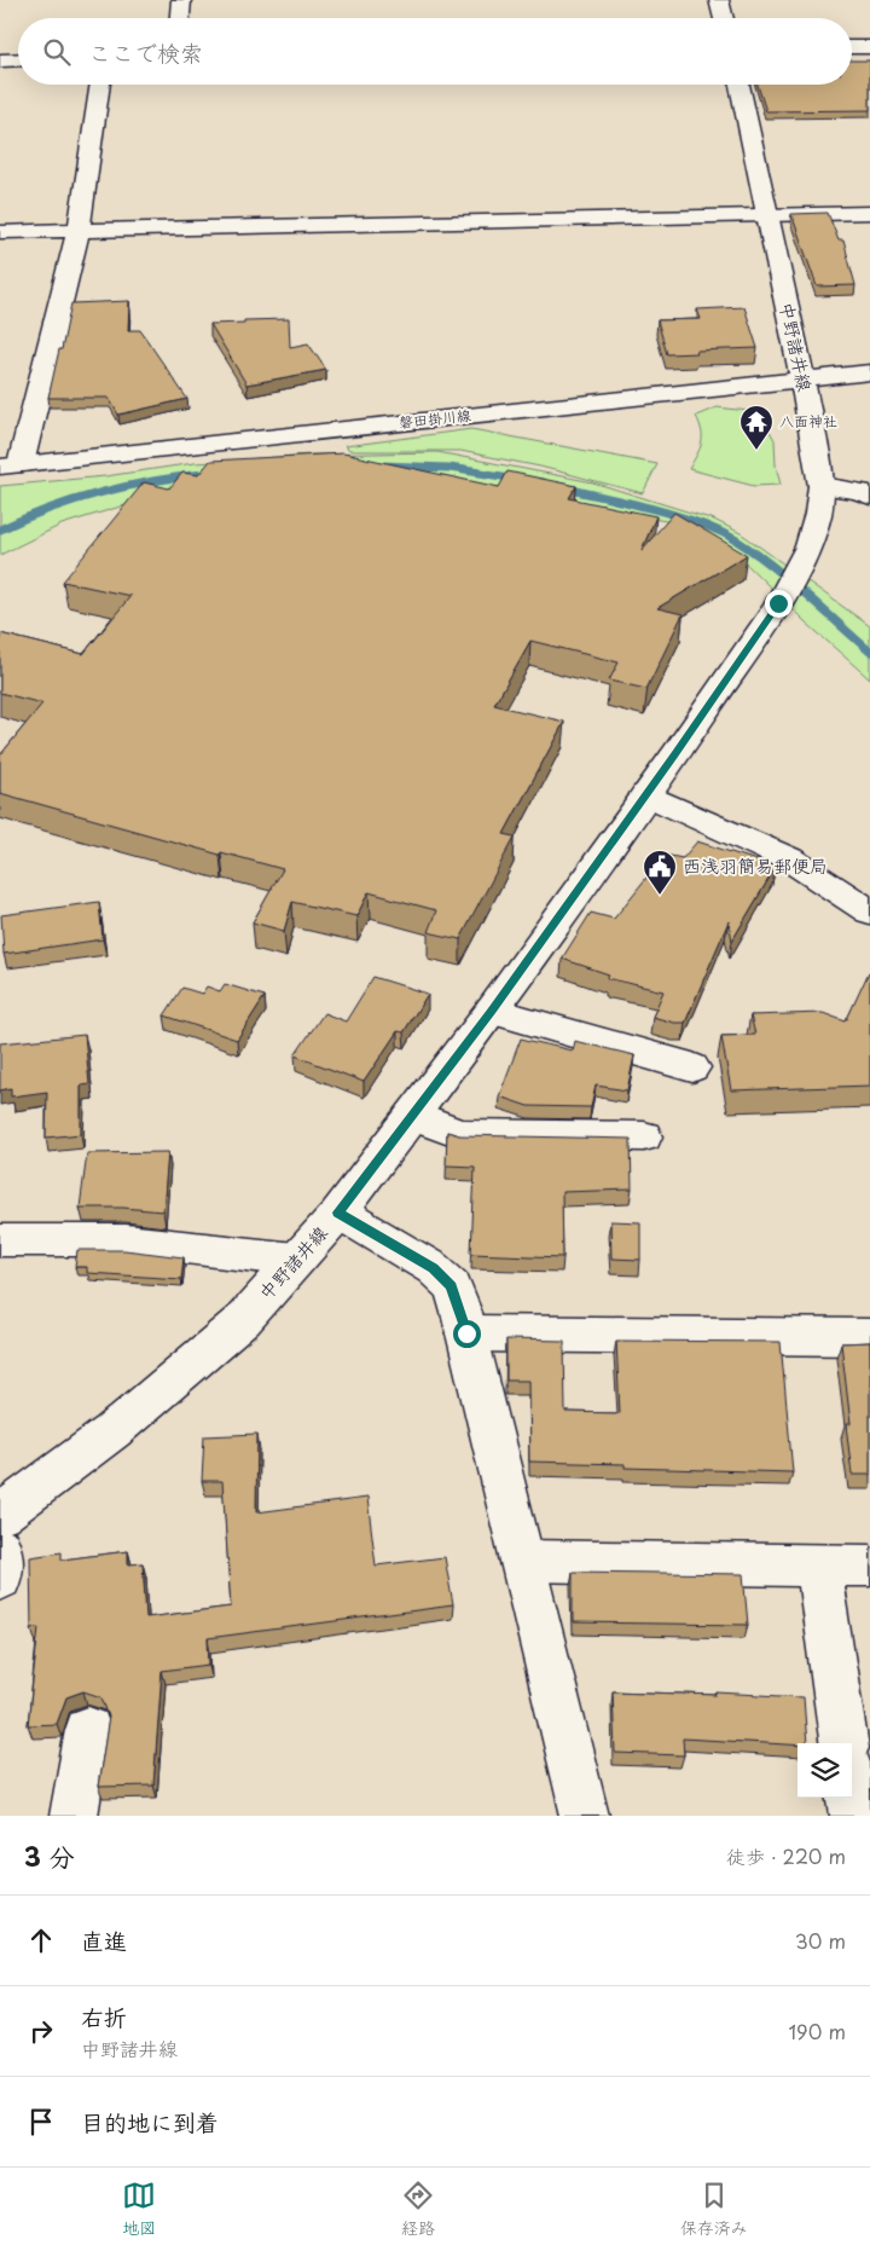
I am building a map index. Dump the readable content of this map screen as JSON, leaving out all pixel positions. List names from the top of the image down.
{
  "streets": {
    "street": ["中野諸井線", "磐田掛川線"]
  },
  "crossings": [
    ["中野諸井線", "磐田掛川線"]
  ],
  "places": {
    "temple": ["八面神社"],
    "public building": ["西浅羽簡易郵便局"]
  },
  "page": {
    "search": "ここで検索",
    "heading": ["3 分", "徒歩 · 220 m"],
    "list": [
      ["直進", "30 m"],
      ["右折", "中野諸井線", "190 m"],
      "目的地に到着"
    ],
    "nav": ["地図", "経路", "保存済み"]
  }
}
